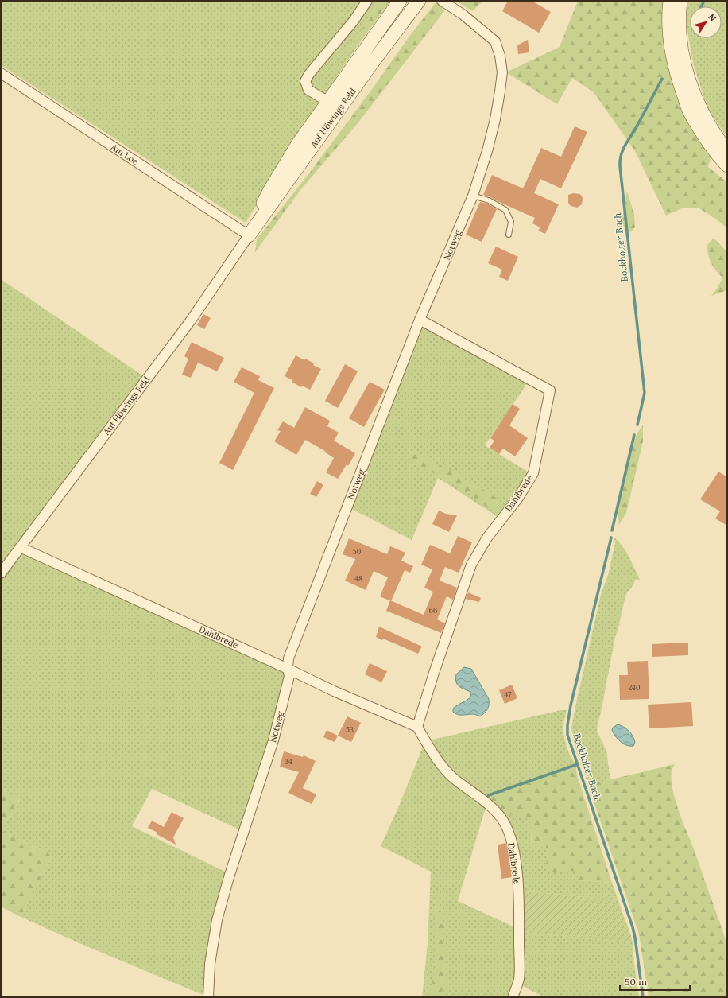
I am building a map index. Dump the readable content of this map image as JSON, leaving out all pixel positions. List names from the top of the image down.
{
  "streets": {
    "main road": ["Auf Höwings Feld"],
    "street": ["Am Loe", "Notweg", "Dahlbrede"]
  },
  "crossings": [
    ["Auf Höwings Feld", "Am Loe"],
    ["Auf Höwings Feld", "Dahlbrede"],
    ["Notweg", "Dahlbrede"]
  ],
  "water": ["Bockholter Bach"],
  "house_numbers": [
    "50",
    "48",
    "66",
    "240",
    "47",
    "53",
    "34"
  ],
  "scale_bar": "50 m",
  "north": "top right"
}
